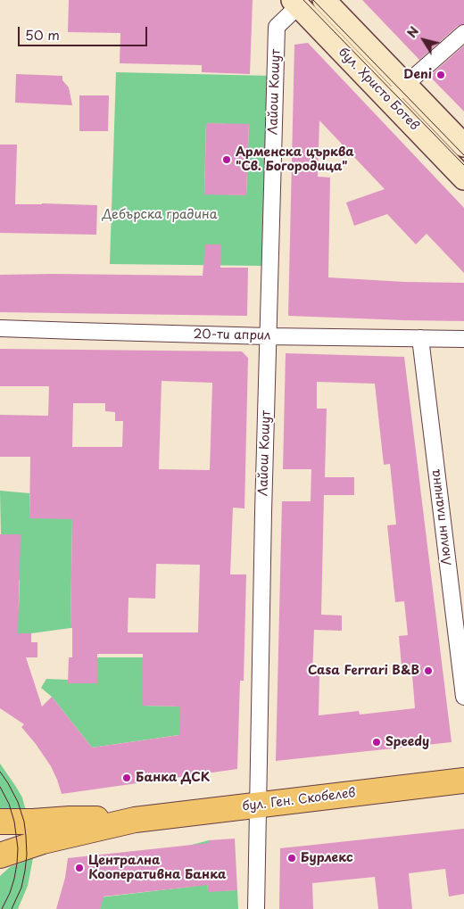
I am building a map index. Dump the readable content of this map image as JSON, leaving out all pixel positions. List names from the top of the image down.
{
  "streets": {
    "main road": ["бул. Христо Ботев", "бул. Ген. Скобелев"],
    "street": ["Лайош Кошут", "20-ти април", "Люлин планина"]
  },
  "crossings": [
    ["бул. Христо Ботев", "Лайош Кошут"],
    ["Лайош Кошут", "20-ти април"],
    ["Лайош Кошут", "бул. Ген. Скобелев"],
    ["20-ти април", "Люлин планина"]
  ],
  "parks": ["Дебърска градина"],
  "places": [
    "Deni",
    "Арменска църква \"Св. Богородица\"",
    "Casa Ferrari B&B",
    "Speedy",
    "Банка ДСК",
    "Бурлекс",
    "Централна Кооперативна Банка"
  ],
  "scale_bar": "50 m",
  "north": "top left"
}
